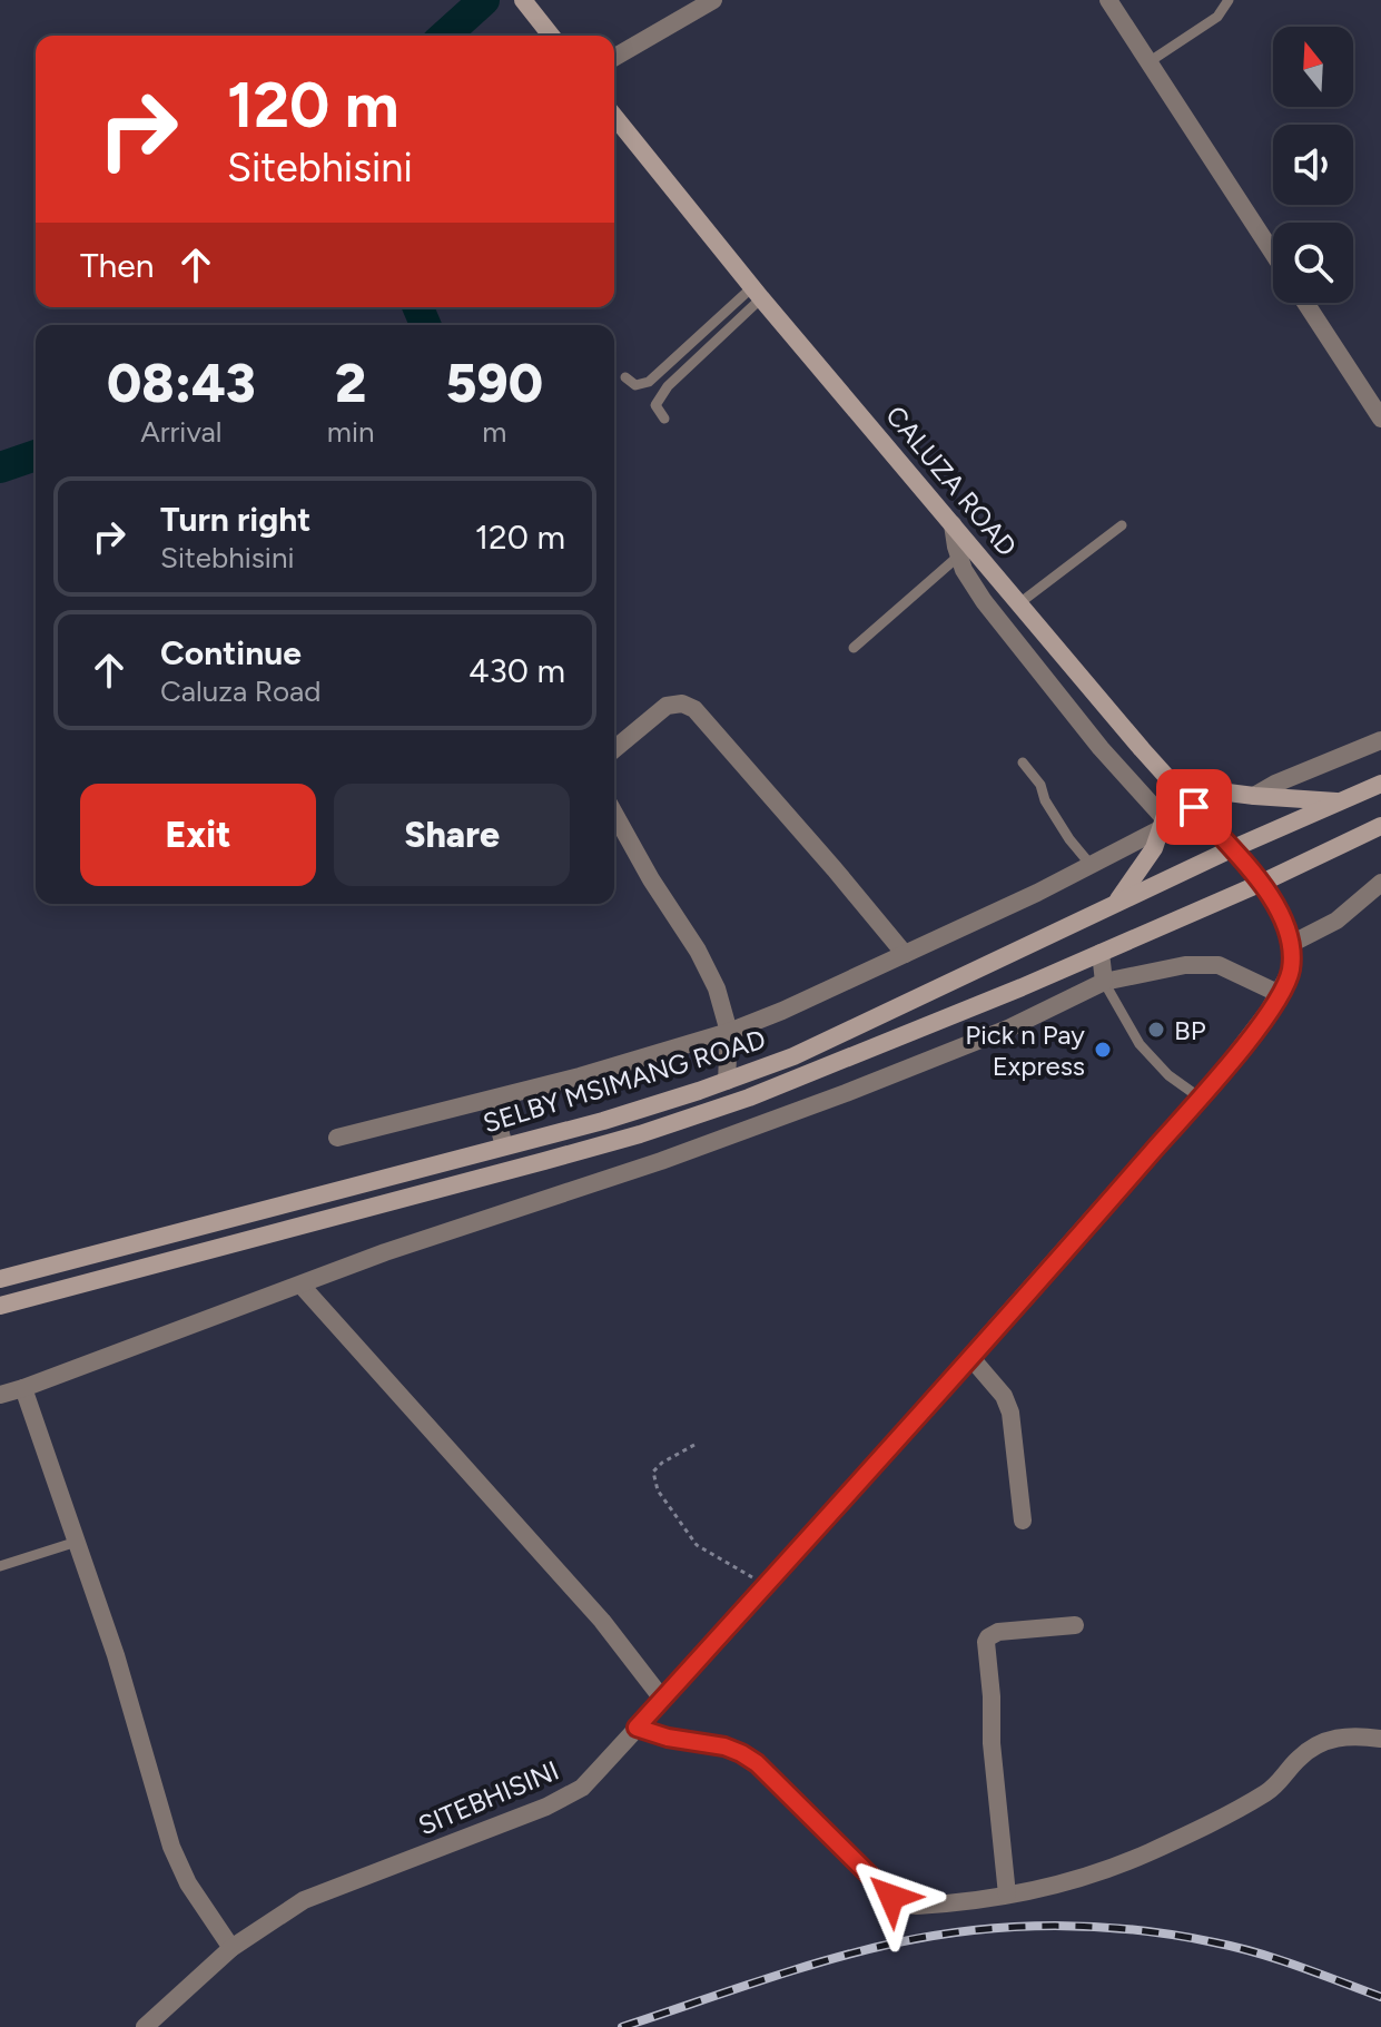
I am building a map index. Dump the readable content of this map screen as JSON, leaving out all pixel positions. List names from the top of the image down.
{
  "streets": {
    "main road": ["CALUZA ROAD", "SELBY MSIMANG ROAD"],
    "street": ["SITEBHISINI"]
  },
  "crossings": [
    ["CALUZA ROAD", "SELBY MSIMANG ROAD"]
  ],
  "places": ["BP", "Pick n Pay Express"],
  "north": "top",
  "page": {
    "turn": ["120 m", "Sitebhisini"],
    "then": "Then",
    "eta": [
      "08:43",
      "Arrival",
      "2",
      "min",
      "590",
      "m"
    ],
    "list": [
      {
        "name": "Turn right",
        "note": "Sitebhisini",
        "value": "120 m"
      },
      {
        "name": "Continue",
        "note": "Caluza Road",
        "value": "430 m"
      }
    ],
    "buttons": ["Exit", "Share"]
  }
}
